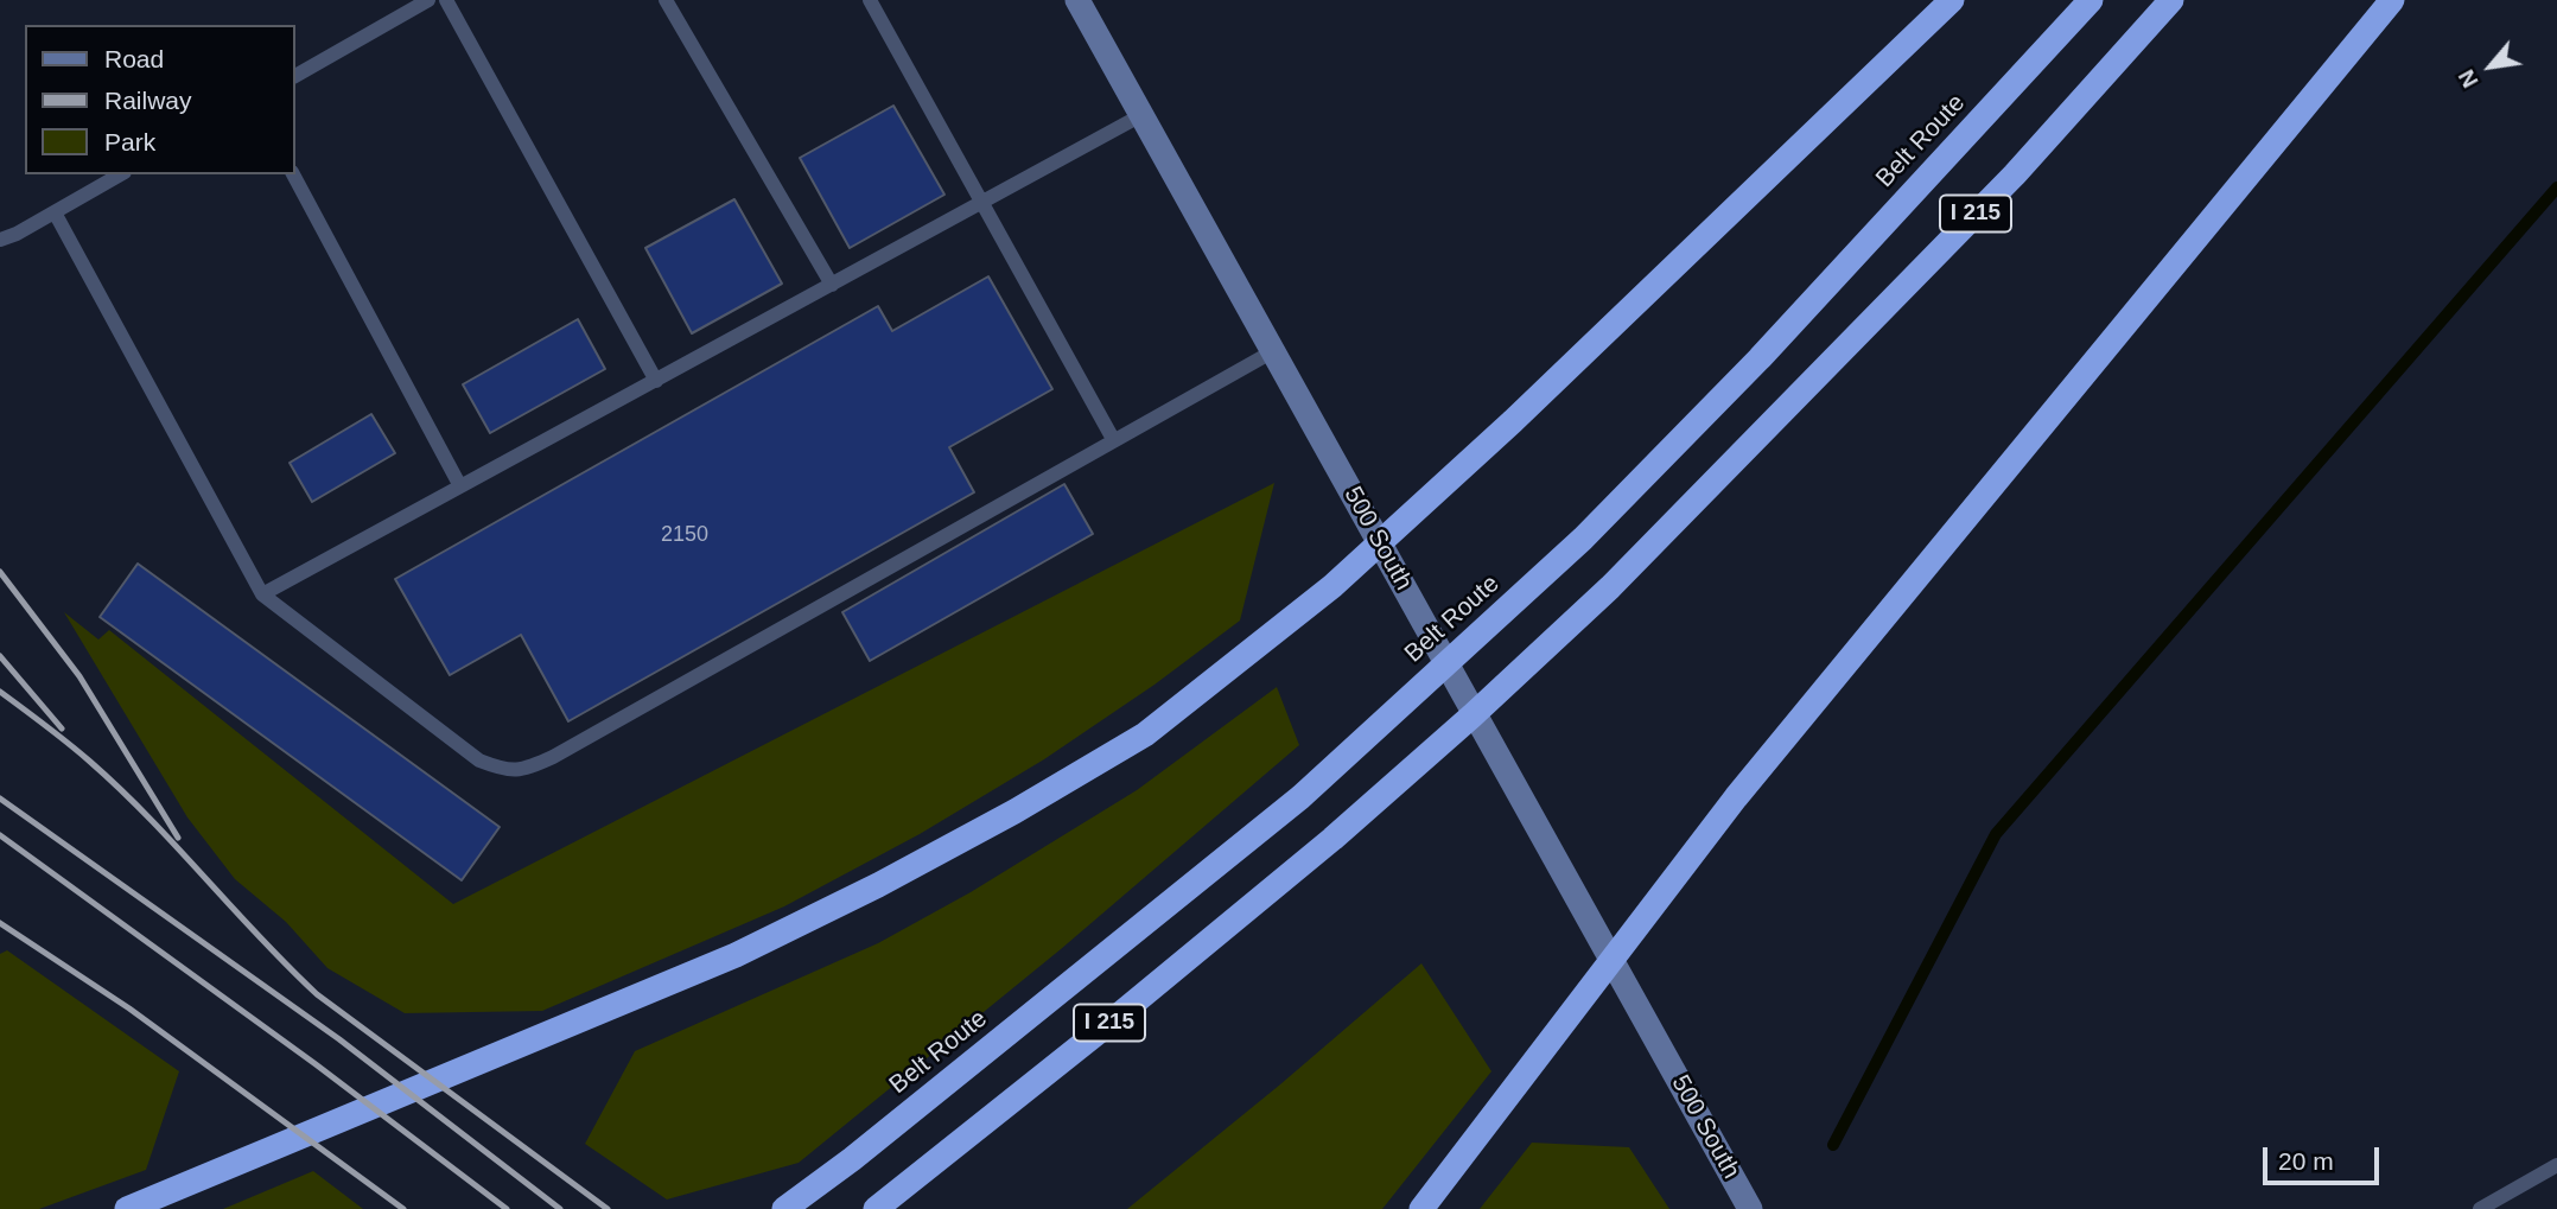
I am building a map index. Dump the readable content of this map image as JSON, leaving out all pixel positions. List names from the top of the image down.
{
  "streets": {
    "highway": ["Belt Route", "I 215"],
    "street": ["500 South"]
  },
  "house_numbers": ["2150"],
  "legend": ["Road", "Railway", "Park"],
  "scale_bar": "20 m",
  "north": "bottom left"
}
